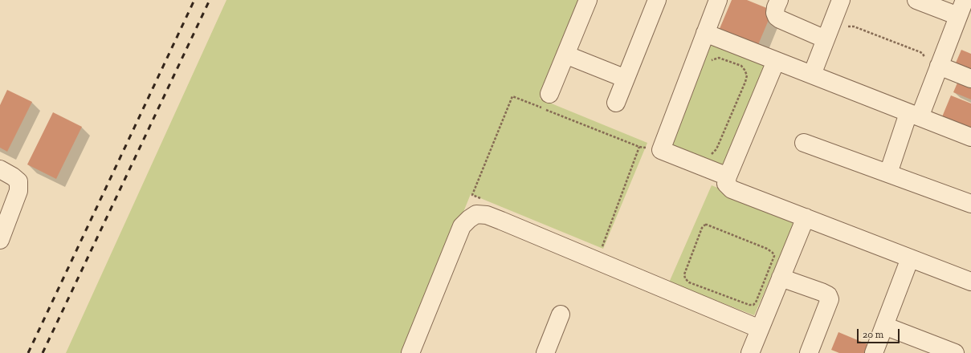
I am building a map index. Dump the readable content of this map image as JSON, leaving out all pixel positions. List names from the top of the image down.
{
  "scale_bar": "20 m"
}
